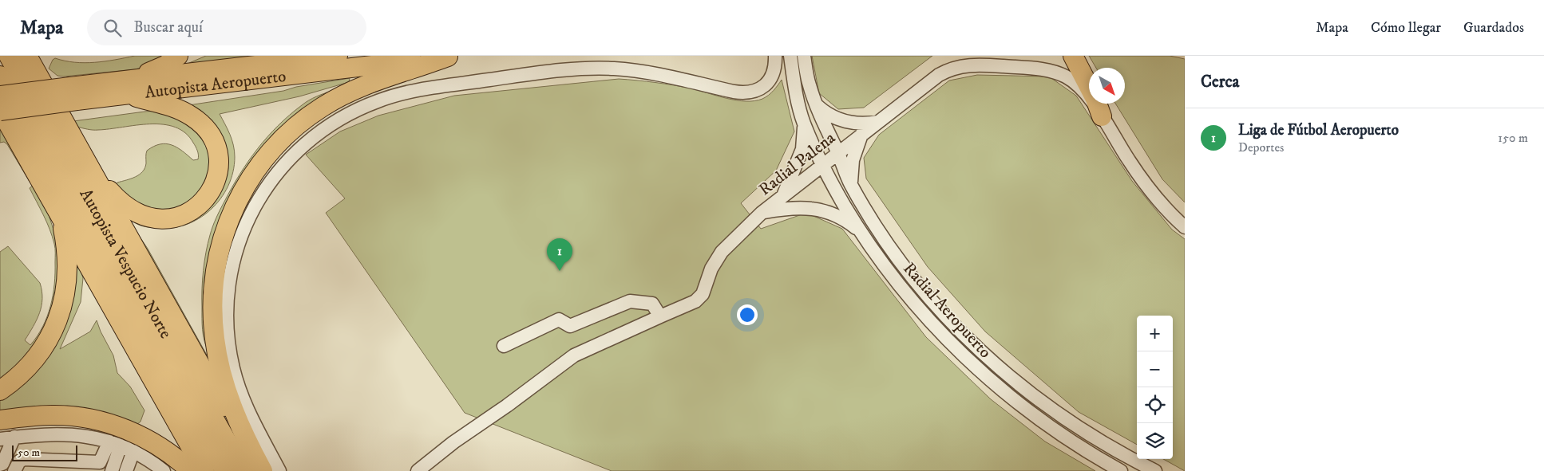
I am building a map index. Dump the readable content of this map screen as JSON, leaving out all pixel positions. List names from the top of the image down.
{
  "streets": {
    "highway": ["Autopista Aeropuerto", "Autopista Vespucio Norte"],
    "street": ["Radial Palena", "Radial Aeropuerto"]
  },
  "crossings": [
    ["Radial Palena", "Radial Aeropuerto"]
  ],
  "scale_bar": "50 m",
  "north": "bottom right",
  "page": {
    "header": "Mapa",
    "search": "Buscar aquí",
    "nav": ["Mapa", "Cómo llegar", "Guardados"],
    "heading": "Cerca",
    "list": [
      {
        "mark": "1",
        "name": "Liga de Fútbol Aeropuerto",
        "note": "Deportes",
        "value": "150 m"
      }
    ],
    "pins": "1",
    "map_buttons": ["+", "−"],
    "scale": "50 m"
  }
}
